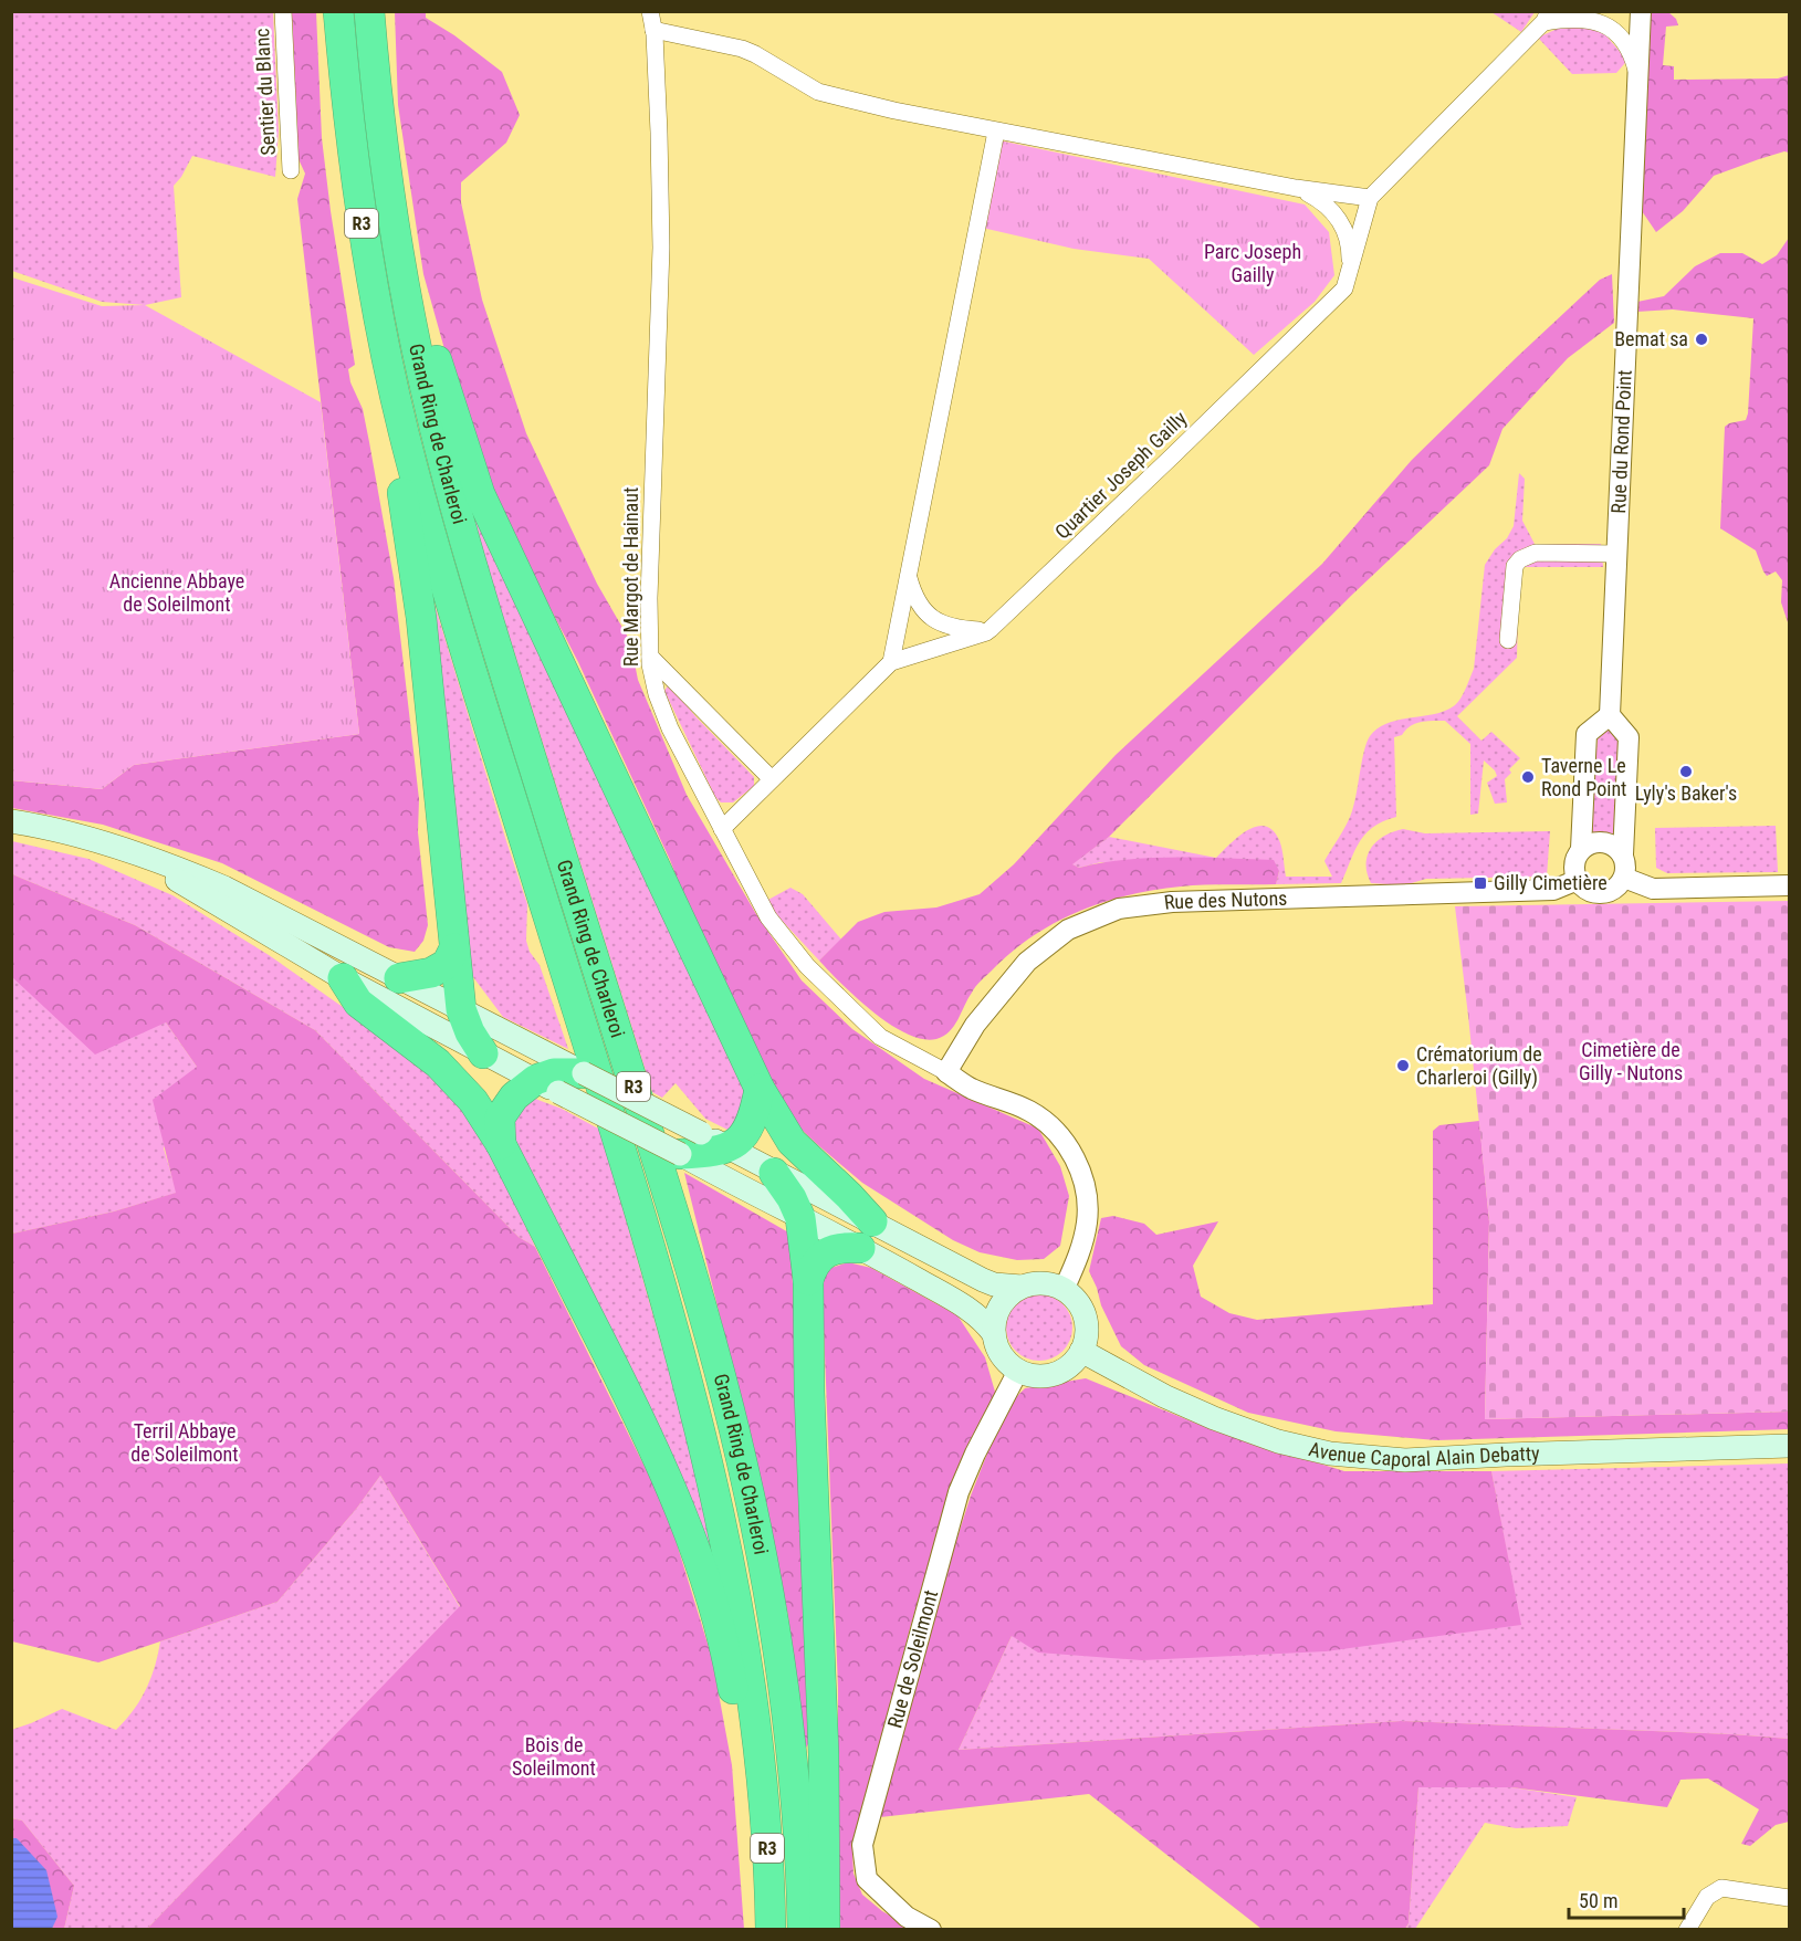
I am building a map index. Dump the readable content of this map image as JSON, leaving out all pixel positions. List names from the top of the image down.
{
  "streets": {
    "highway": ["R3", "Grand Ring de Charleroi"],
    "main road": ["Avenue Caporal Alain Debatty"],
    "street": [
      "Sentier du Blanc",
      "Rue du Rond Point",
      "Quartier Joseph Gailly",
      "Rue Margot de Hainaut",
      "Rue des Nutons",
      "Rue de Soleilmont"
    ]
  },
  "crossings": [
    ["Quartier Joseph Gailly", "Rue Margot de Hainaut"],
    ["Rue Margot de Hainaut", "Rue des Nutons"],
    ["Avenue Caporal Alain Debatty", "Rue de Soleilmont"]
  ],
  "parks": [
    "Parc Joseph Gailly",
    "Ancienne Abbaye de Soleilmont",
    "Cimetière de Gilly - Nutons",
    "Terril Abbaye de Soleilmont",
    "Bois de Soleilmont"
  ],
  "places": {
    "other": [
      "Bemat sa",
      "Lyly's Baker's",
      "Taverne Le Rond Point",
      "Crématorium de Charleroi (Gilly)"
    ],
    "transit": ["Gilly Cimetière"]
  },
  "scale_bar": "50 m"
}
